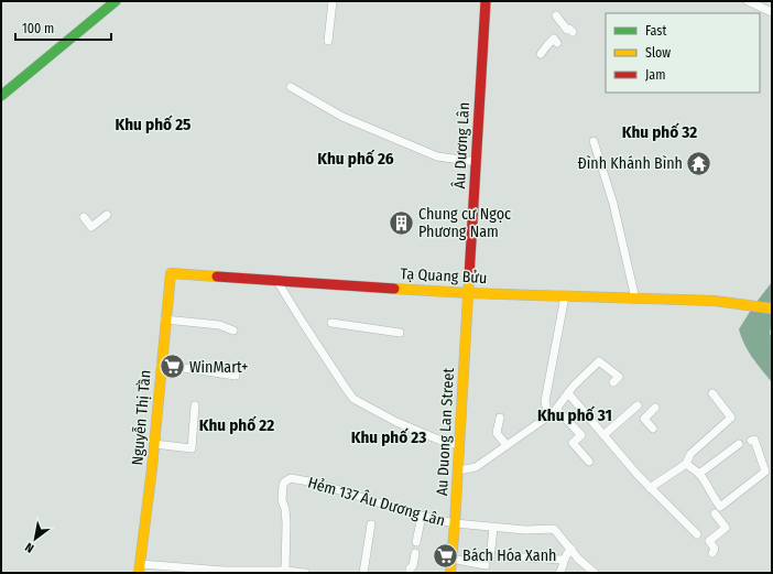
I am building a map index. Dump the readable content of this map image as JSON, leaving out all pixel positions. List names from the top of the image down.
{
  "streets": {
    "main road": [
      "Âu Dương Lân",
      "Tạ Quang Bửu",
      "Nguyễn Thị Tần",
      "Au Duong Lan Street"
    ],
    "street": ["Hẻm 137 Âu Dương Lân"]
  },
  "crossings": [
    ["Âu Dương Lân", "Tạ Quang Bửu"],
    ["Âu Dương Lân", "Au Duong Lan Street"],
    ["Tạ Quang Bửu", "Nguyễn Thị Tần"],
    ["Tạ Quang Bửu", "Au Duong Lan Street"],
    ["Au Duong Lan Street", "Hẻm 137 Âu Dương Lân"]
  ],
  "districts": [
    "Khu phố 25",
    "Khu phố 32",
    "Khu phố 26",
    "Khu phố 31",
    "Khu phố 22",
    "Khu phố 23"
  ],
  "places": {
    "temple": ["Đình Khánh Bình"],
    "building": ["Chung cư Ngọc Phương Nam"],
    "supermarket": ["WinMart+", "Bách Hóa Xanh"]
  },
  "legend": ["Fast", "Slow", "Jam"],
  "scale_bar": "100 m",
  "north": "bottom left"
}
